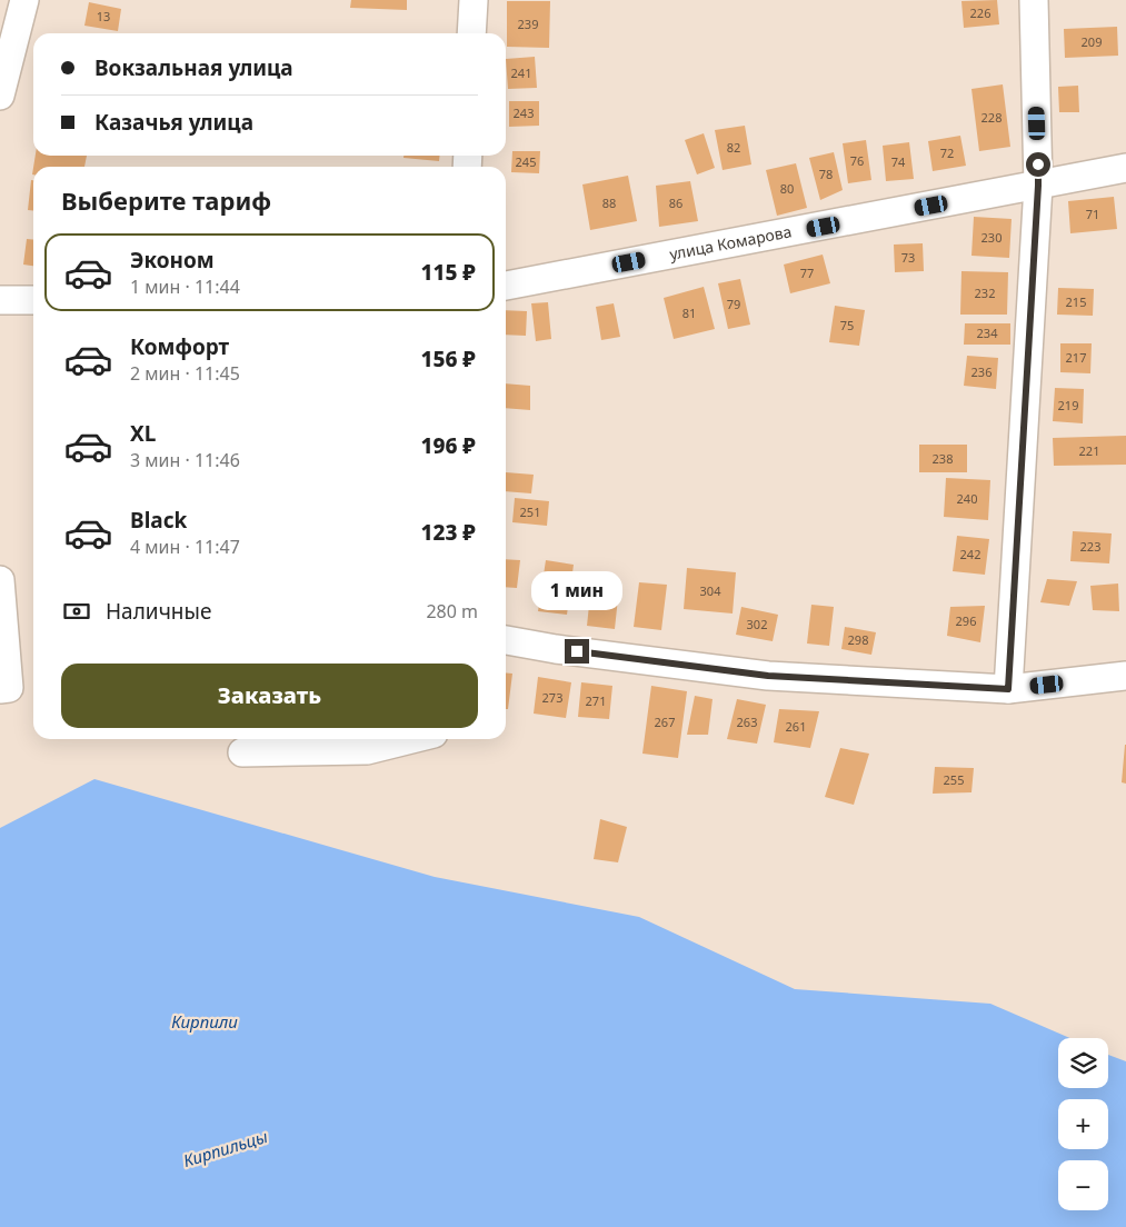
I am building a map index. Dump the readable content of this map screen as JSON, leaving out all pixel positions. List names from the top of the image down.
{
  "streets": {
    "street": ["улица Комарова"]
  },
  "water": ["Кирпили", "Кирпильцы"],
  "house_numbers": [
    "226",
    "13",
    "239",
    "209",
    "241",
    "243",
    "228",
    "82",
    "72",
    "76",
    "245",
    "74",
    "78",
    "80",
    "88",
    "86",
    "71",
    "230",
    "73",
    "77",
    "232",
    "215",
    "79",
    "81",
    "75",
    "234",
    "217",
    "236",
    "219",
    "221",
    "238",
    "240",
    "251",
    "223",
    "242",
    "304",
    "296",
    "302",
    "298",
    "273",
    "271",
    "267",
    "263",
    "261",
    "255"
  ],
  "page": {
    "banner": ["Вокзальная улица", "Казачья улица"],
    "heading": "Выберите тариф",
    "list": [
      {
        "name": "Эконом",
        "note": "1 мин · 11:44",
        "value": "115 ₽"
      },
      {
        "name": "Комфорт",
        "note": "2 мин · 11:45",
        "value": "156 ₽"
      },
      {
        "name": "XL",
        "note": "3 мин · 11:46",
        "value": "196 ₽"
      },
      {
        "name": "Black",
        "note": "4 мин · 11:47",
        "value": "123 ₽"
      }
    ],
    "bubble": "1 мин",
    "pay": ["Наличные", "280 m"],
    "buttons": "Заказать",
    "map_buttons": ["+", "−"]
  }
}
